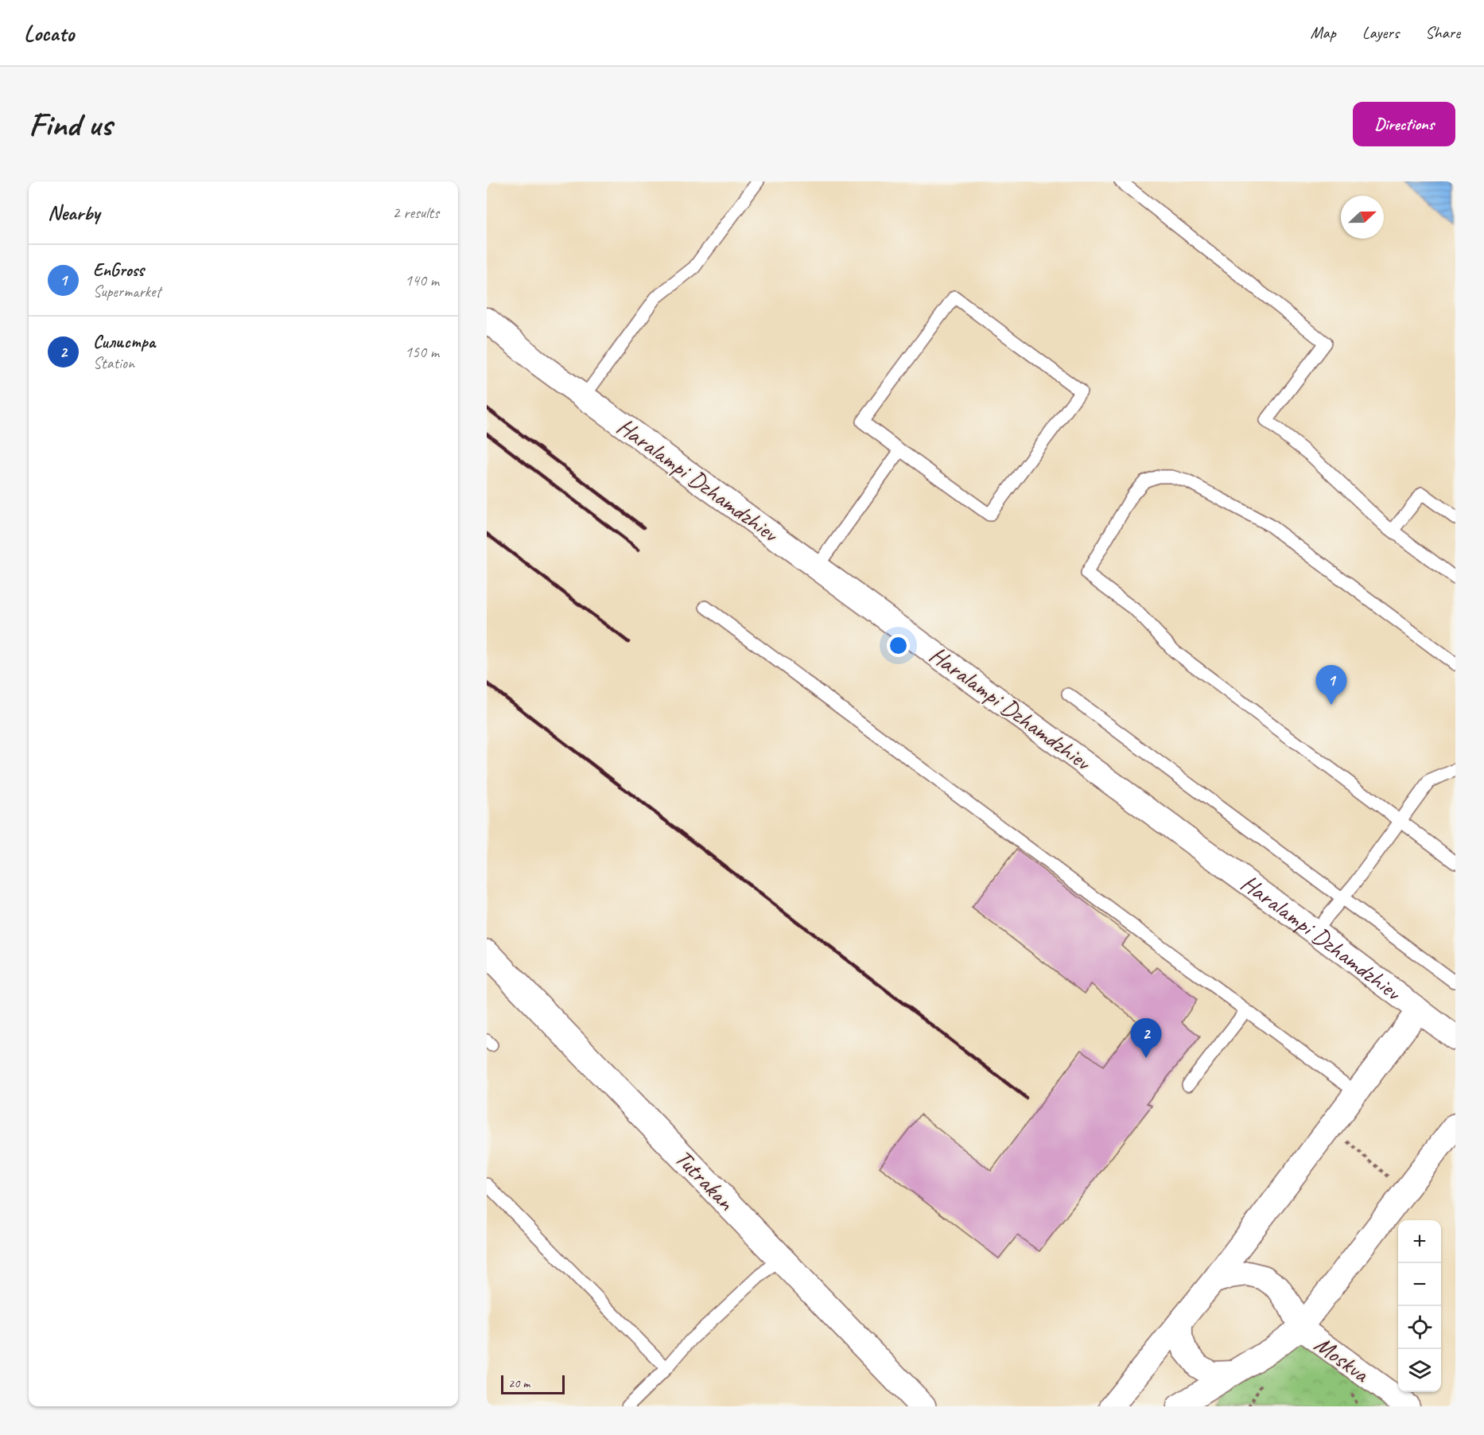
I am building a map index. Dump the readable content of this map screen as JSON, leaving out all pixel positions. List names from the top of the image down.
{
  "streets": {
    "street": ["Haralampi Dzhamdzhiev", "Tutrakan", "Moskva"]
  },
  "scale_bar": "20 m",
  "north": "right",
  "page": {
    "header": "Locato",
    "nav": ["Map", "Layers", "Share"],
    "buttons": "Directions",
    "title": "Find us",
    "heading": ["Nearby", "2 results"],
    "list": [
      {
        "mark": "1",
        "name": "EnGross",
        "note": "Supermarket",
        "value": "140 m"
      },
      {
        "mark": "2",
        "name": "Силистра",
        "note": "Station",
        "value": "150 m"
      }
    ],
    "pins": ["1", "2"],
    "map_buttons": ["+", "−"],
    "scale": "20 m"
  }
}
